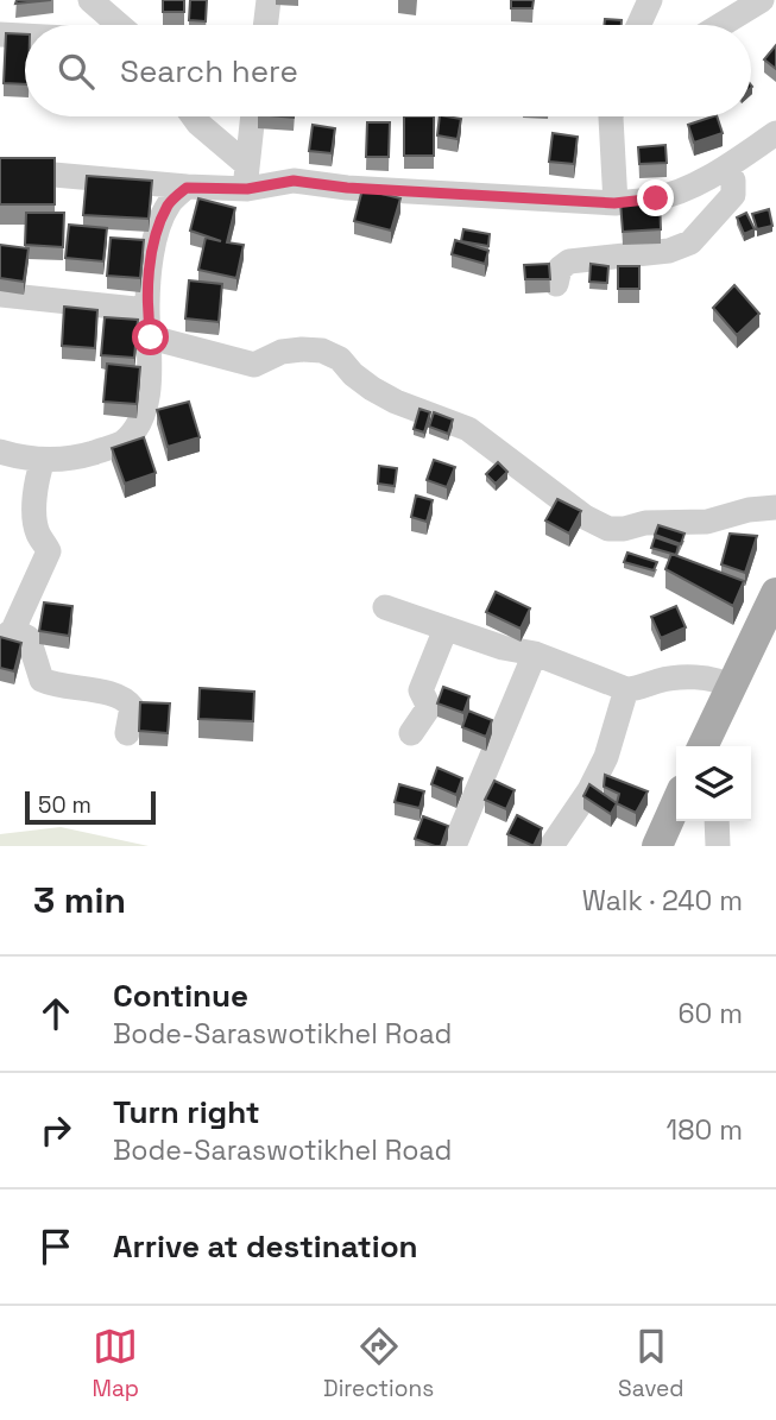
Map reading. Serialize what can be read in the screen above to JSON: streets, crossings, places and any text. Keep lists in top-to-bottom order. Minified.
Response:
{"scale_bar":"50 m","page":{"search":"Search here","scale":"50 m","heading":["3 min","Walk · 240 m"],"list":[["Continue","Bode-Saraswotikhel Road","60 m"],["Turn right","Bode-Saraswotikhel Road","180 m"],"Arrive at destination"],"nav":["Map","Directions","Saved"]}}
